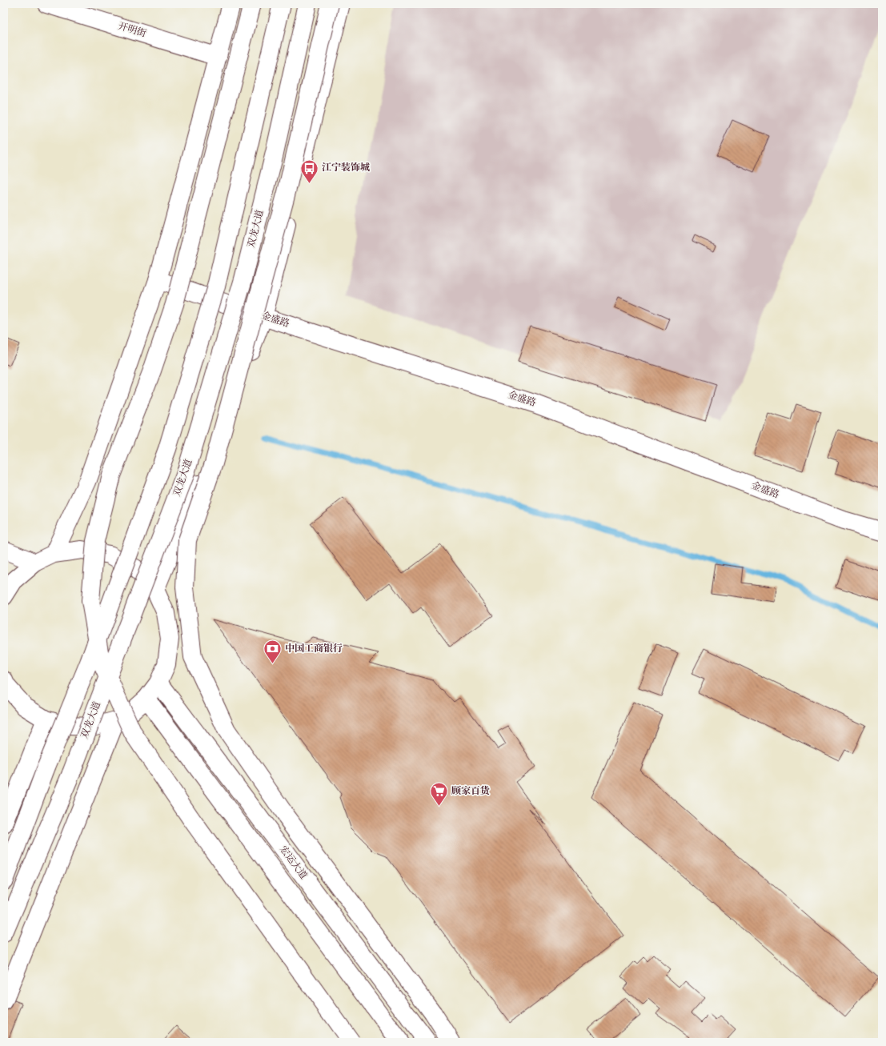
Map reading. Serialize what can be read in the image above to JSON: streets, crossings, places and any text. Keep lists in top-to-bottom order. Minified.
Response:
{"streets":{"main road":["开明街","双龙大道","金盛路","宏运大道"]},"crossings":[["双龙大道","金盛路"]],"places":{"bus stop":["江宁装饰城"],"bank":["中国工商银行"],"supermarket":["顾家百货"]}}
